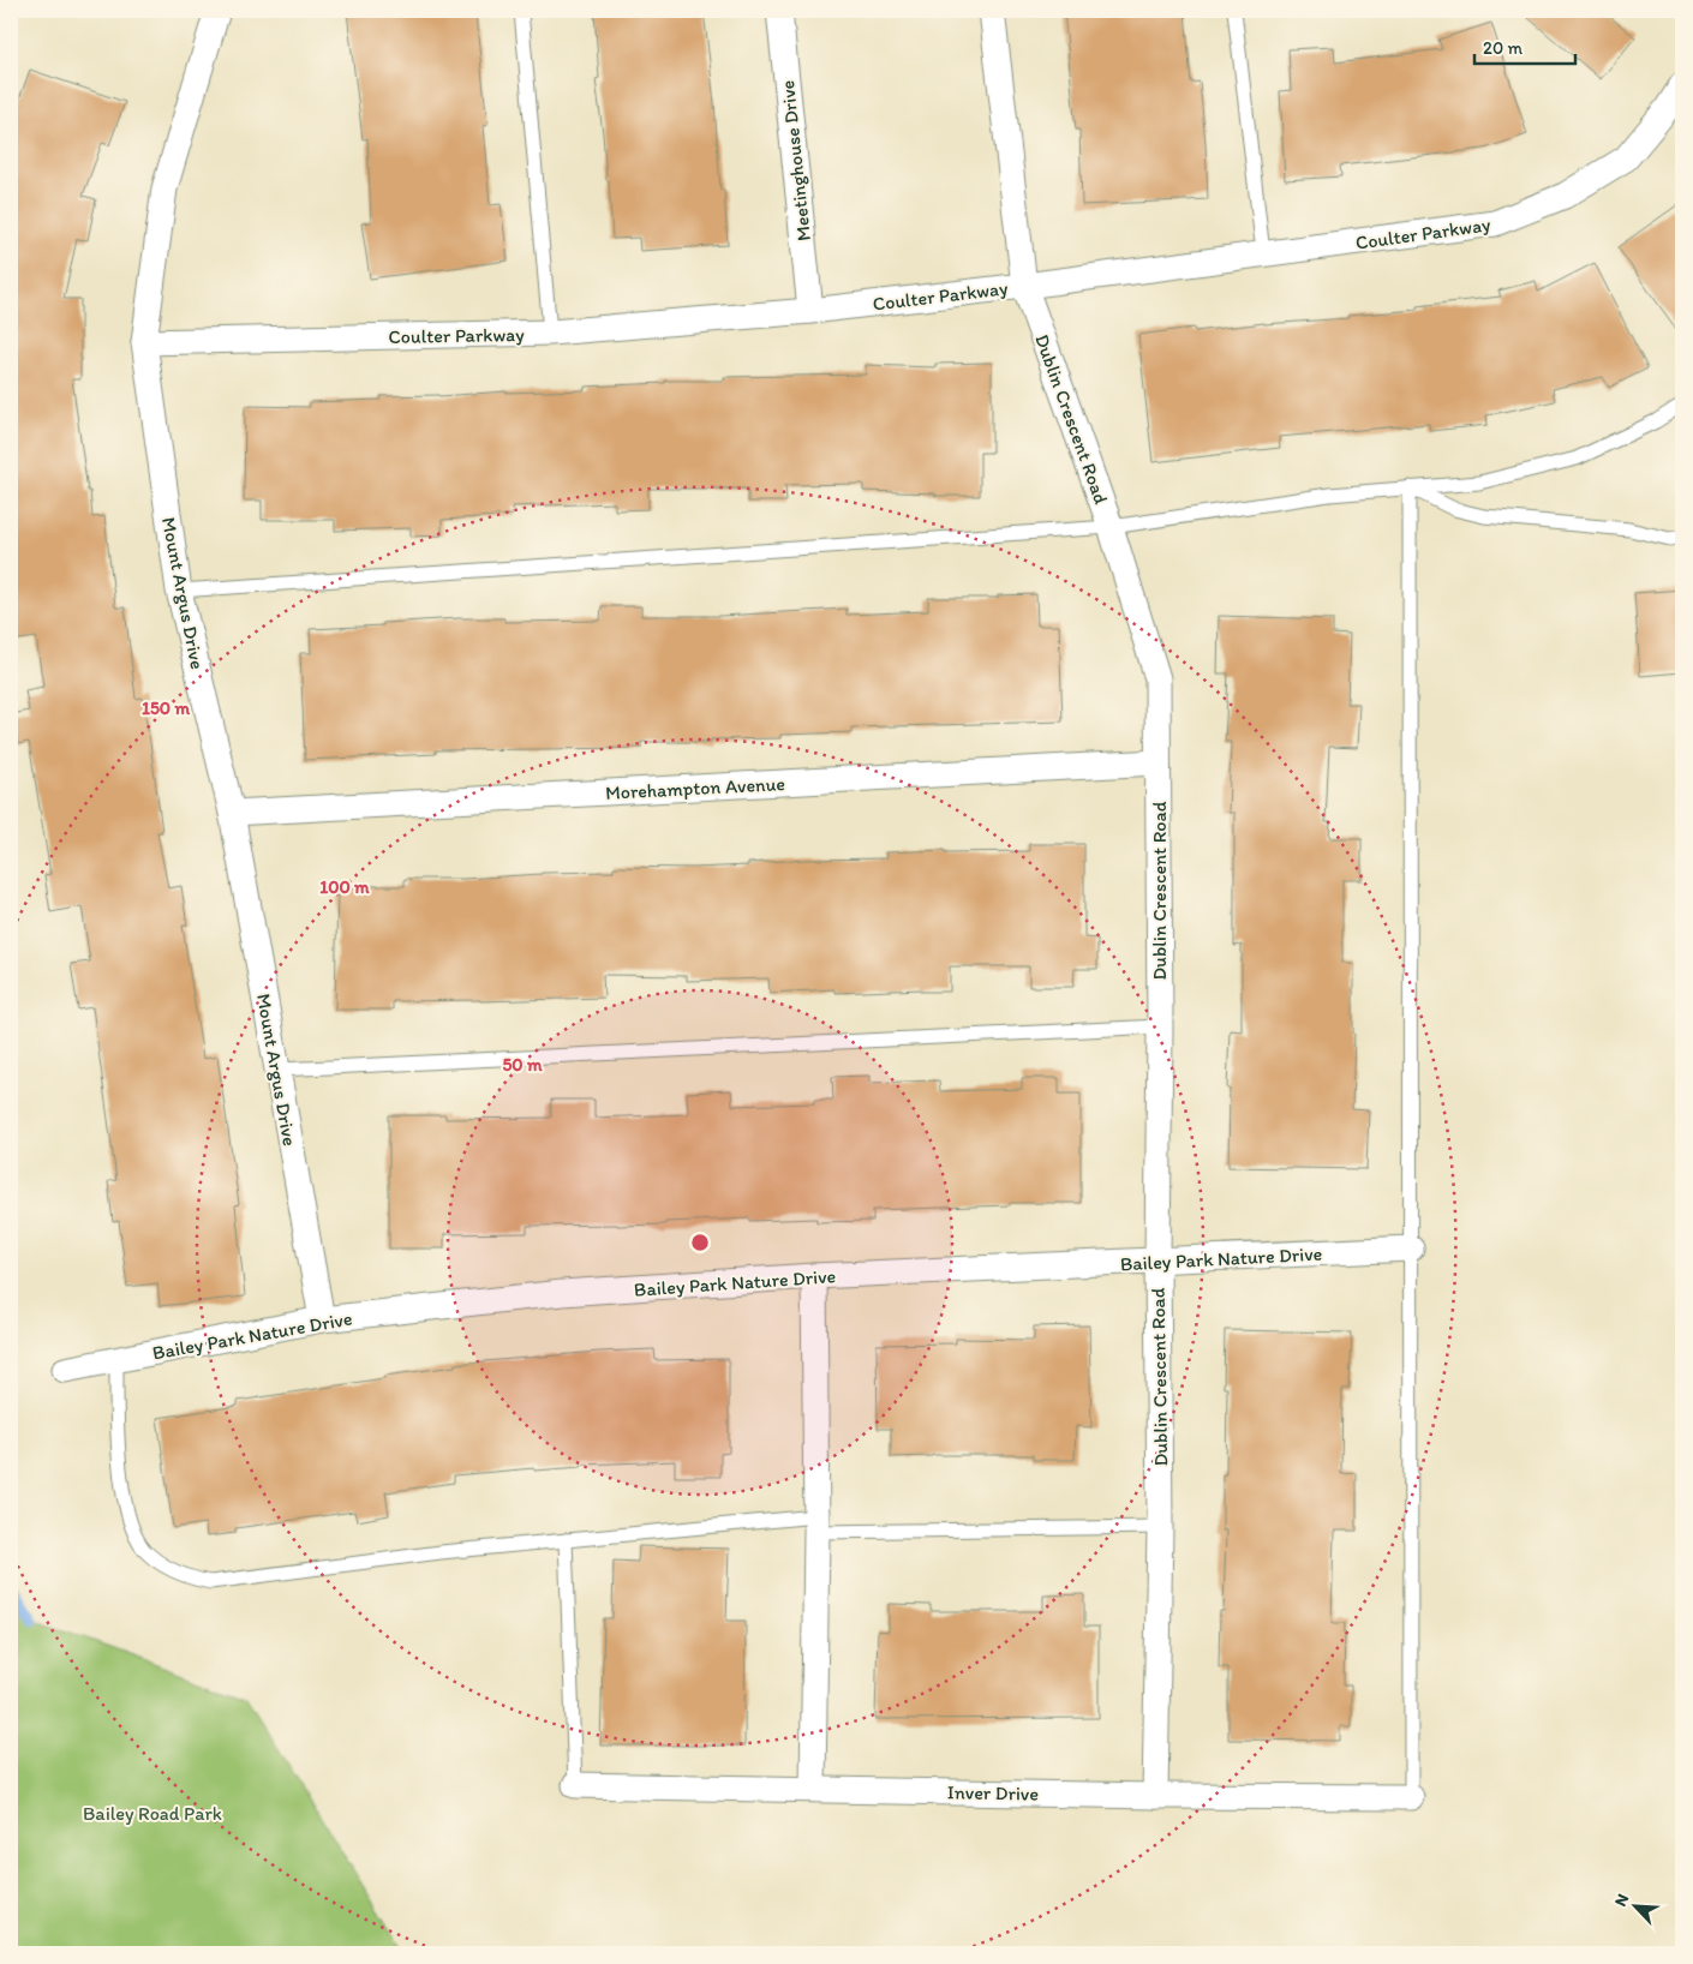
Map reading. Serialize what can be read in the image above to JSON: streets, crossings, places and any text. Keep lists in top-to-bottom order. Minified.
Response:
{"streets":{"street":["Meetinghouse Drive","Coulter Parkway","Dublin Crescent Road","Mount Argus Drive","Morehampton Avenue","Bailey Park Nature Drive","Inver Drive"]},"crossings":[["Meetinghouse Drive","Coulter Parkway"],["Coulter Parkway","Dublin Crescent Road"],["Coulter Parkway","Mount Argus Drive"],["Dublin Crescent Road","Morehampton Avenue"],["Dublin Crescent Road","Bailey Park Nature Drive"],["Dublin Crescent Road","Inver Drive"],["Mount Argus Drive","Morehampton Avenue"],["Mount Argus Drive","Bailey Park Nature Drive"]],"parks":["Bailey Road Park"],"scale_bar":"20 m","north":"top left","rings":["150 m","100 m","50 m"]}
